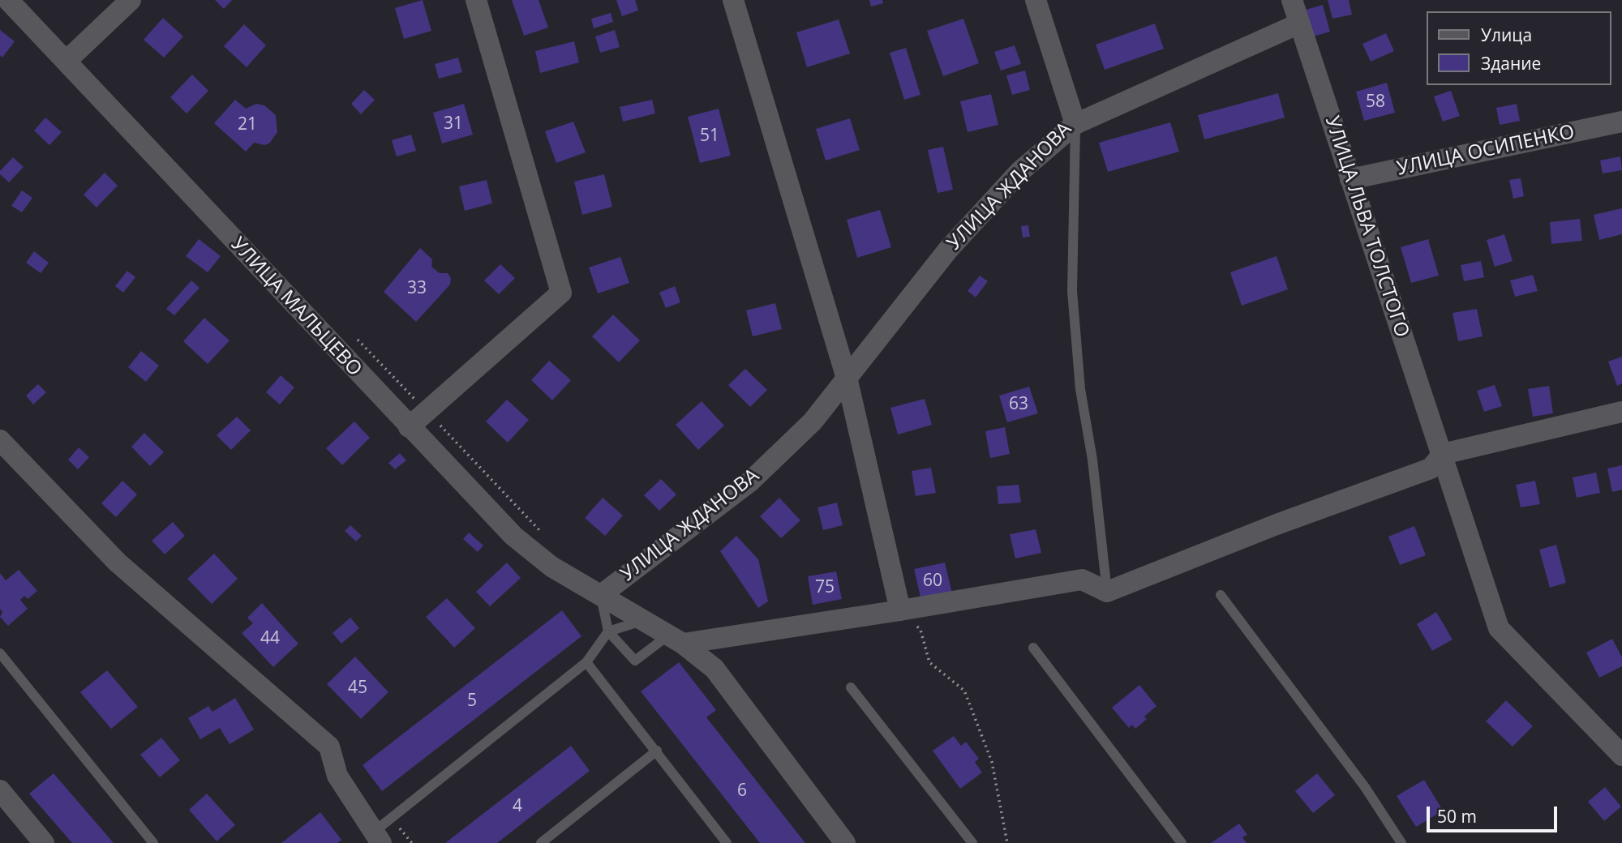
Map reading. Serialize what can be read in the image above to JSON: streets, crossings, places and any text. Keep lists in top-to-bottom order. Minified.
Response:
{"streets":{"street":["УЛИЦА ОСИПЕНКО","УЛИЦА ЖДАНОВА","УЛИЦА ЛЬВА ТОЛСТОГО","УЛИЦА МАЛЬЦЕВО"]},"crossings":[["УЛИЦА ОСИПЕНКО","УЛИЦА ЛЬВА ТОЛСТОГО"],["УЛИЦА ЖДАНОВА","УЛИЦА МАЛЬЦЕВО"]],"house_numbers":["58","31","21","51","33","63","60","75","44","45","5","6","4"],"legend":["Улица","Здание"],"scale_bar":"50 m"}
